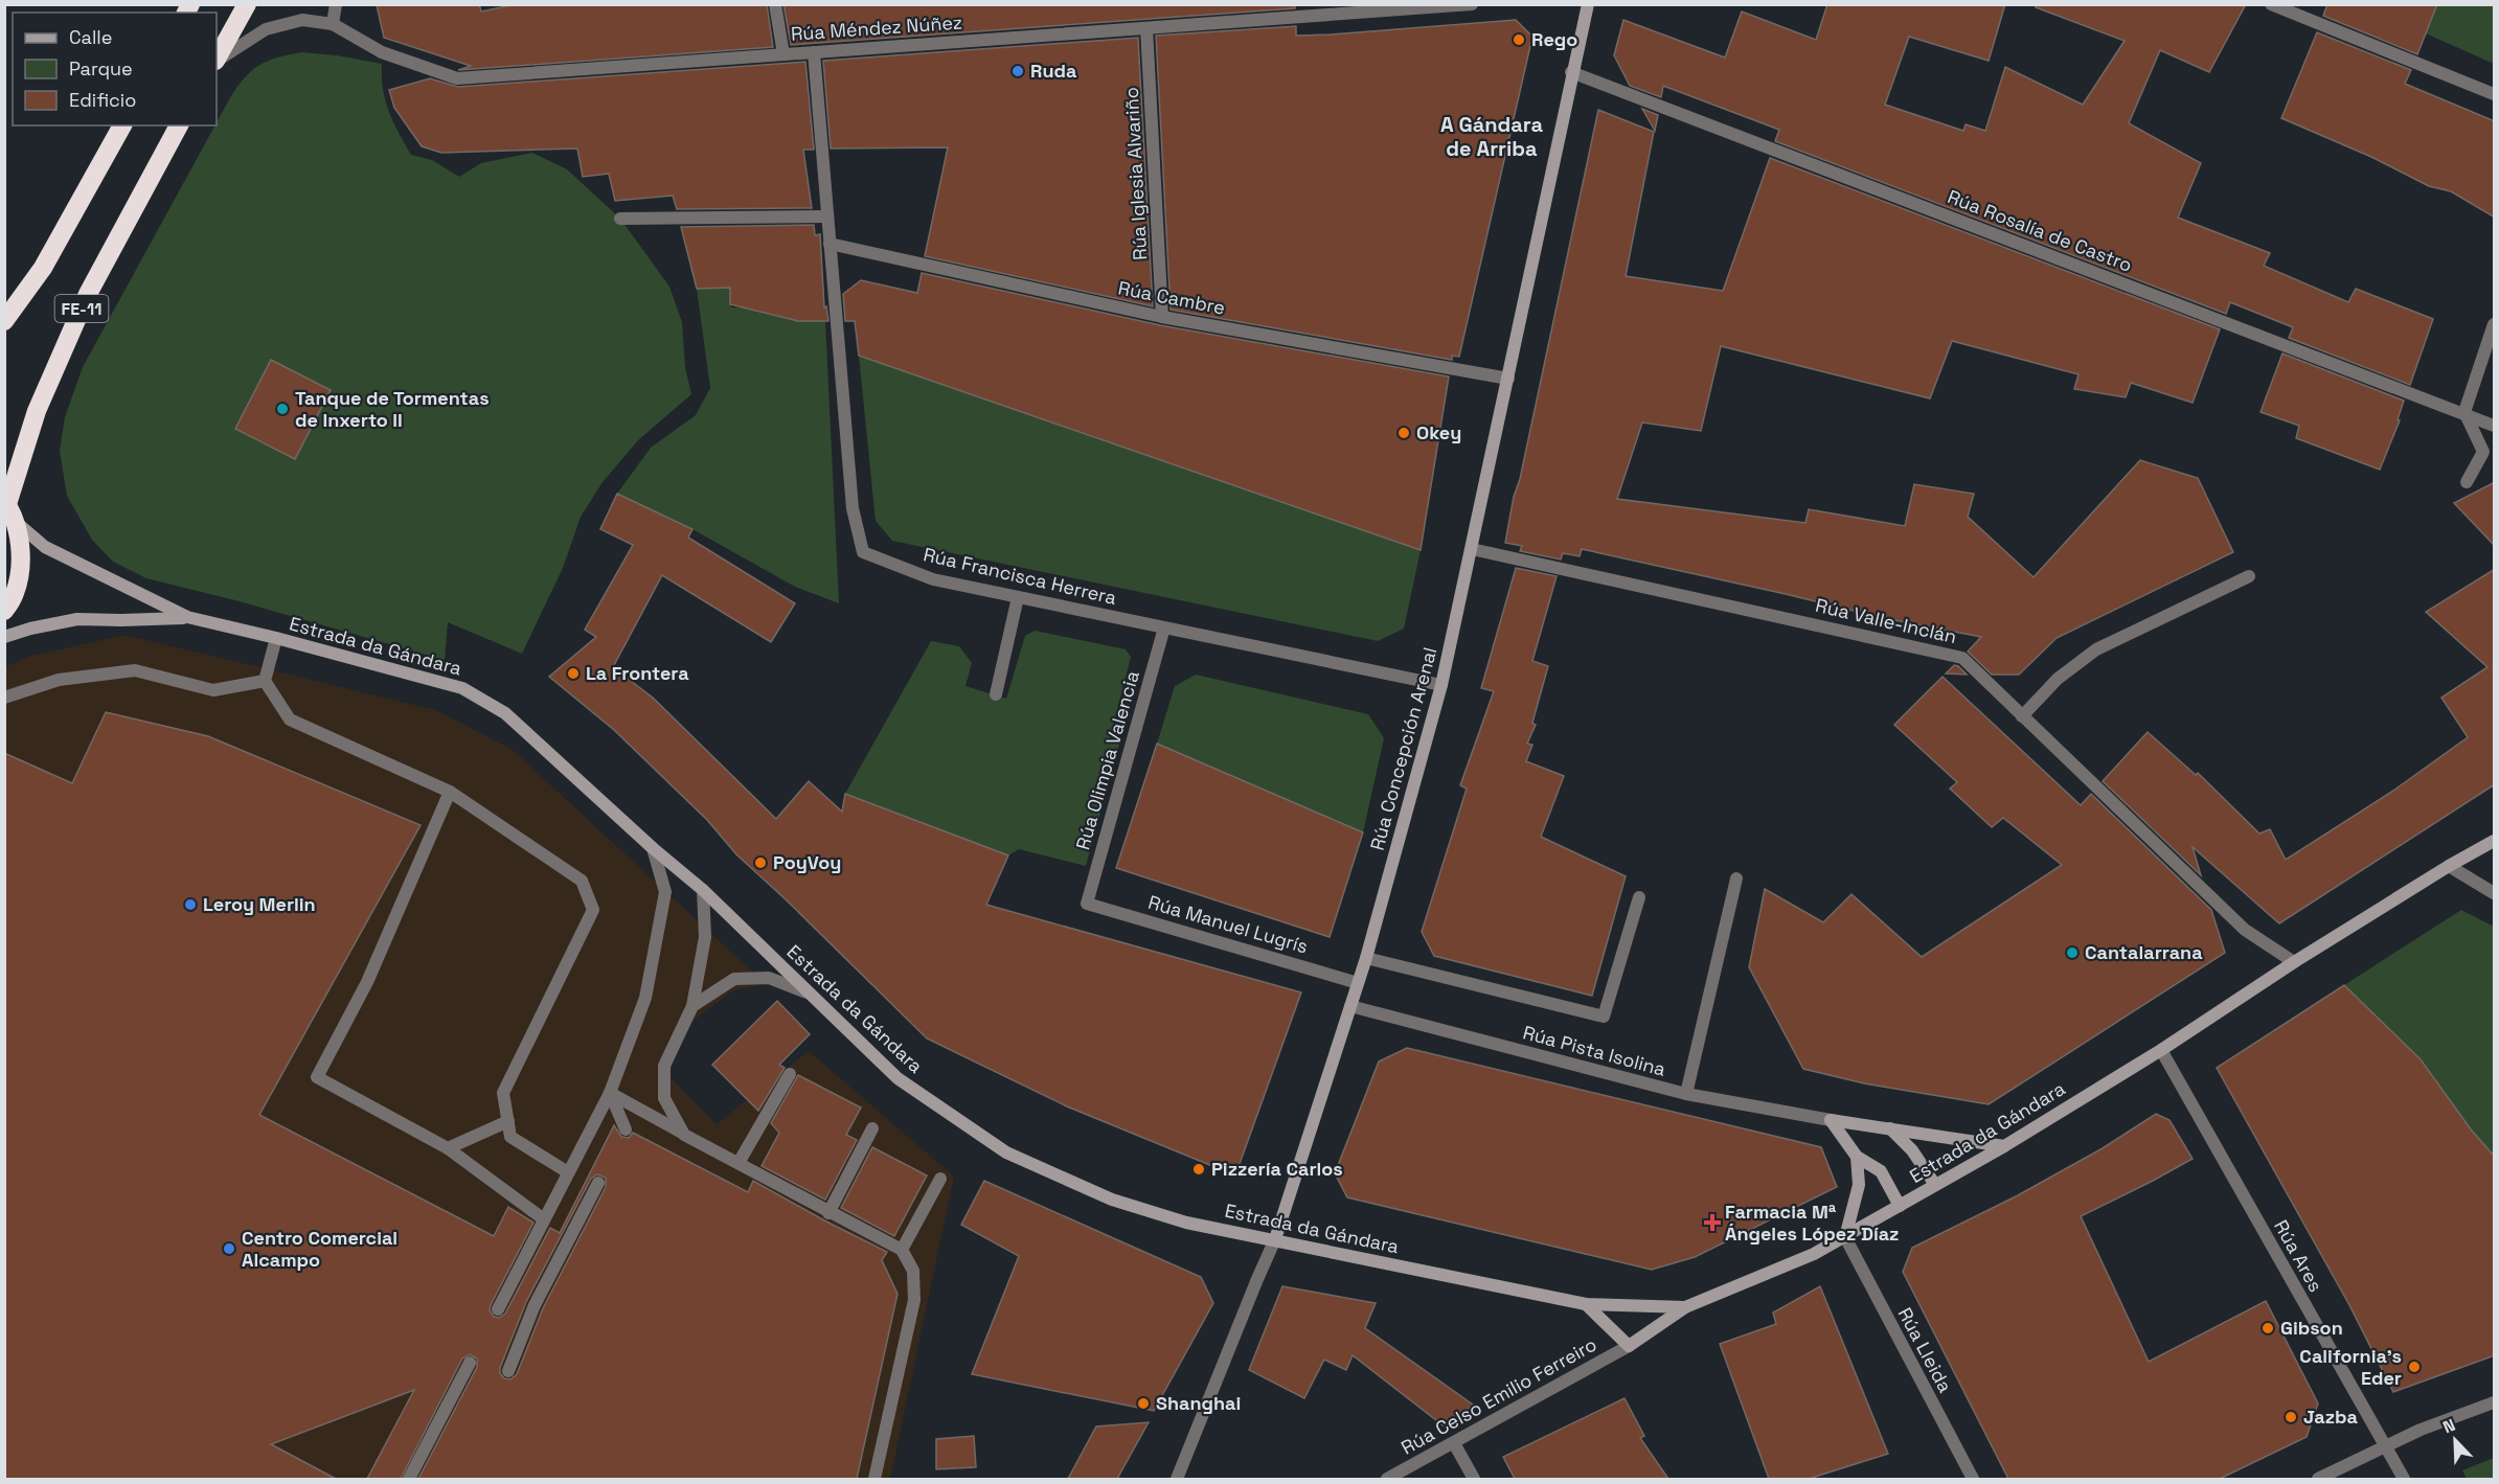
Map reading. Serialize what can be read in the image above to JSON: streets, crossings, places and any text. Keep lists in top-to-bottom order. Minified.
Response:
{"streets":{"highway":["FE-11"],"street":["Rúa Méndez Núñez","Rúa Iglesia Alvariño","Rúa Rosalía de Castro","Rúa Cambre","Rúa Francisca Herrera","Rúa Valle-Inclán","Estrada da Gándara","Rúa Concepción Arenal","Rúa Olimpia Valencia","Rúa Manuel Lugrís","Rúa Pista Isolina","Rúa Ares","Rúa Lleida","Rúa Celso Emilio Ferreiro"]},"crossings":[["Rúa Méndez Núñez","Rúa Iglesia Alvariño"],["Rúa Méndez Núñez","Rúa Francisca Herrera"],["Rúa Iglesia Alvariño","Rúa Cambre"],["Rúa Rosalía de Castro","Rúa Concepción Arenal"],["Rúa Cambre","Rúa Francisca Herrera"],["Rúa Cambre","Rúa Concepción Arenal"],["Rúa Francisca Herrera","Rúa Concepción Arenal"],["Rúa Francisca Herrera","Rúa Olimpia Valencia"],["Rúa Valle-Inclán","Estrada da Gándara"],["Rúa Valle-Inclán","Rúa Concepción Arenal"],["Estrada da Gándara","Rúa Concepción Arenal"],["Estrada da Gándara","Rúa Ares"],["Estrada da Gándara","Rúa Lleida"],["Rúa Concepción Arenal","Rúa Manuel Lugrís"],["Rúa Concepción Arenal","Rúa Pista Isolina"],["Rúa Olimpia Valencia","Rúa Manuel Lugrís"]],"districts":["A Gándara de Arriba"],"places":{"other":["Rego","Ruda","Tanque de Tormentas de Inxerto II","Okey","La Frontera","PoyVoy","Leroy Merlin","Cantalarrana","Pizzería Carlos","Centro Comercial Alcampo","Gibson","California's Eder","Shanghai","Jazba"],"health":["Farmacia Mª Ángeles López Díaz"]},"legend":["Calle","Parque","Edificio"],"north":"top left"}
